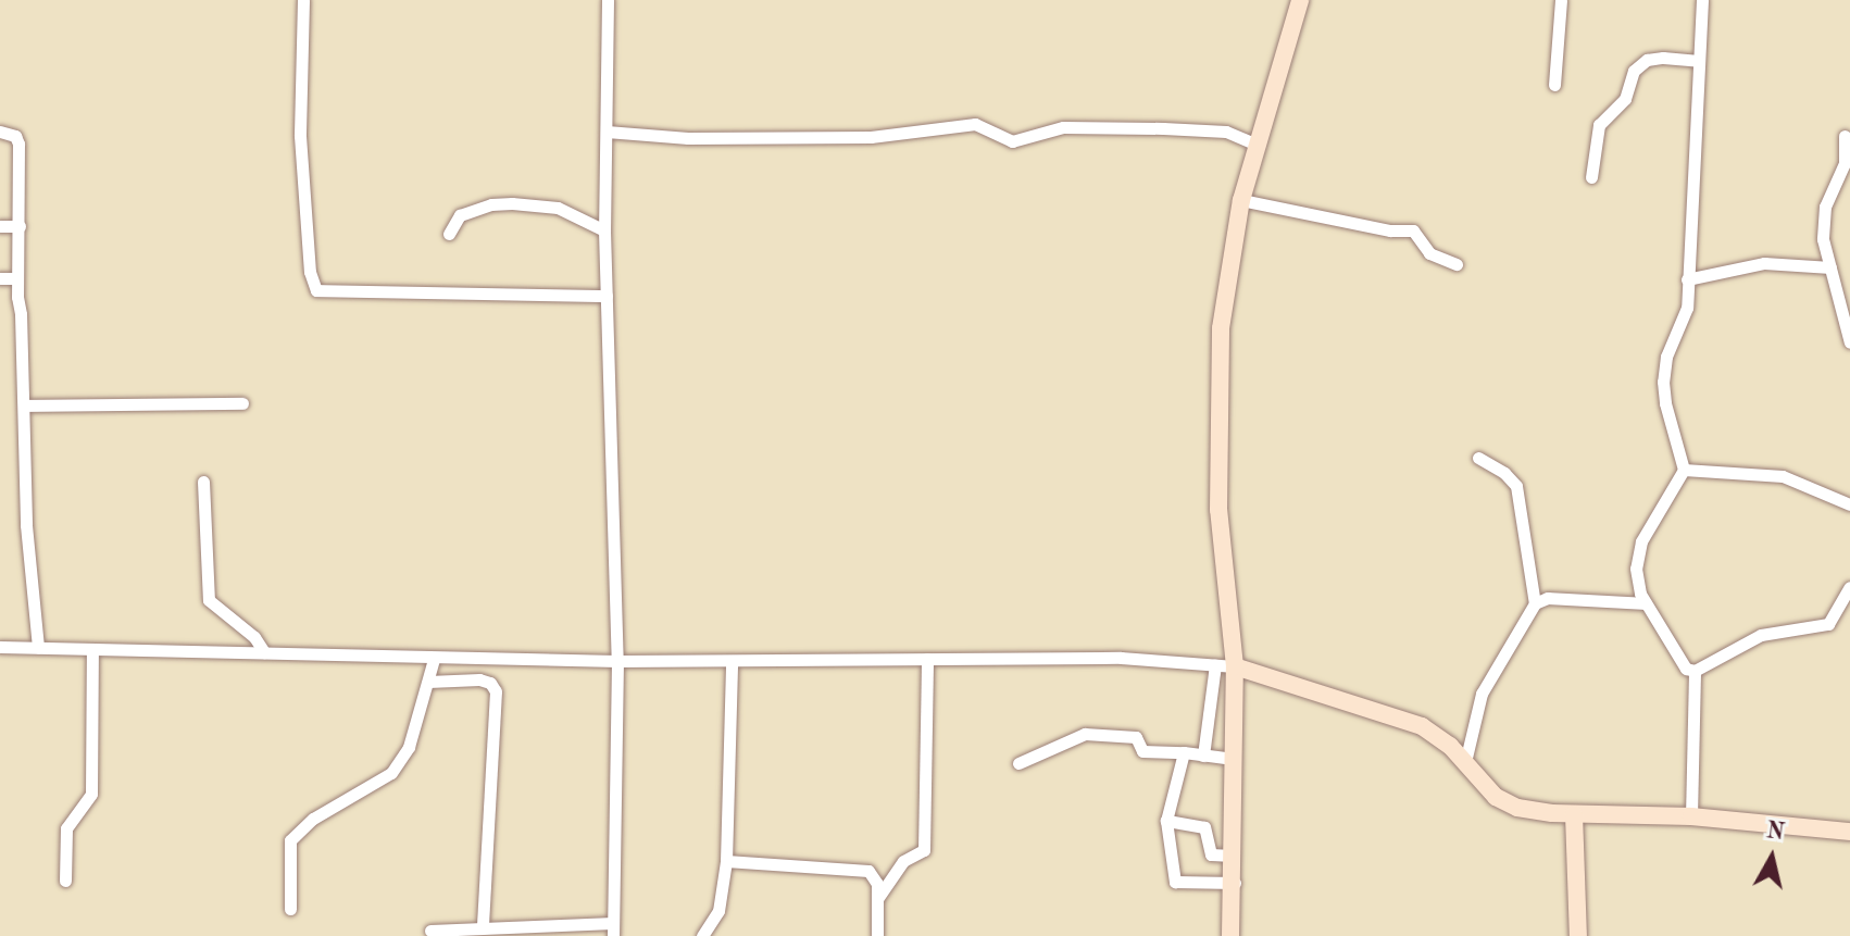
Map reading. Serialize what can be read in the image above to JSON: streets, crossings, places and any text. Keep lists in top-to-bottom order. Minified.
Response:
{"north":"top"}
